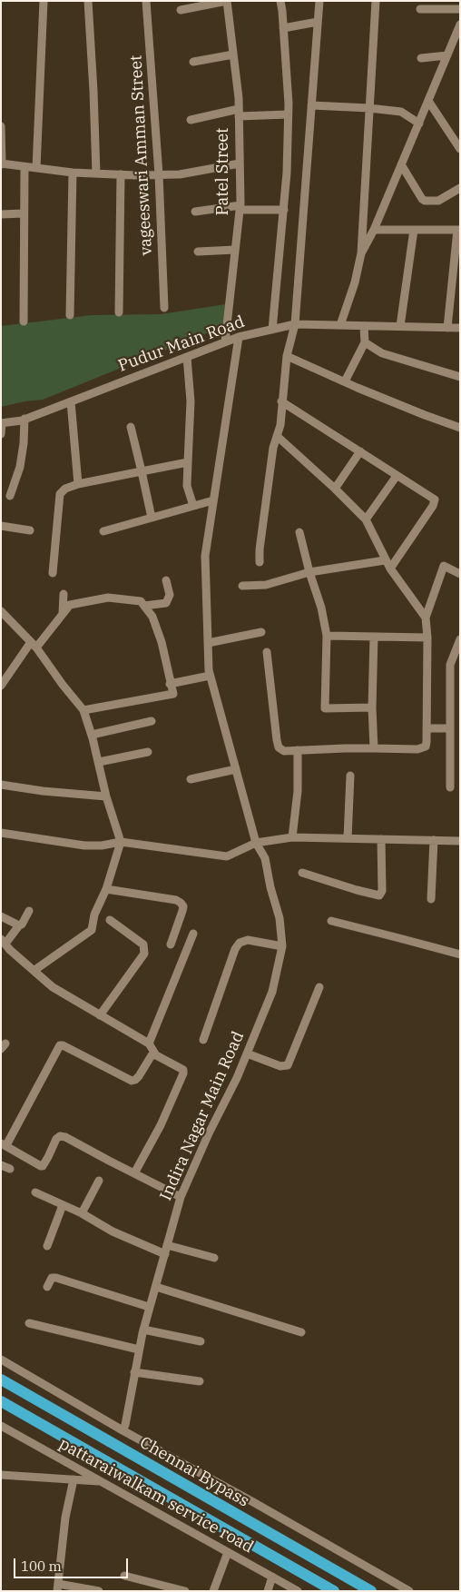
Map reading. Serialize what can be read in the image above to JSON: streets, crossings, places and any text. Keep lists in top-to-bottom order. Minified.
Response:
{"streets":{"highway":["Chennai Bypass"],"street":["vageeswari Amman Street","Patel Street","Pudur Main Road","Indira Nagar Main Road","pattaraiwalkam service road"]},"crossings":[["Patel Street","Pudur Main Road"],["Pudur Main Road","Indira Nagar Main Road"]],"scale_bar":"100 m"}
